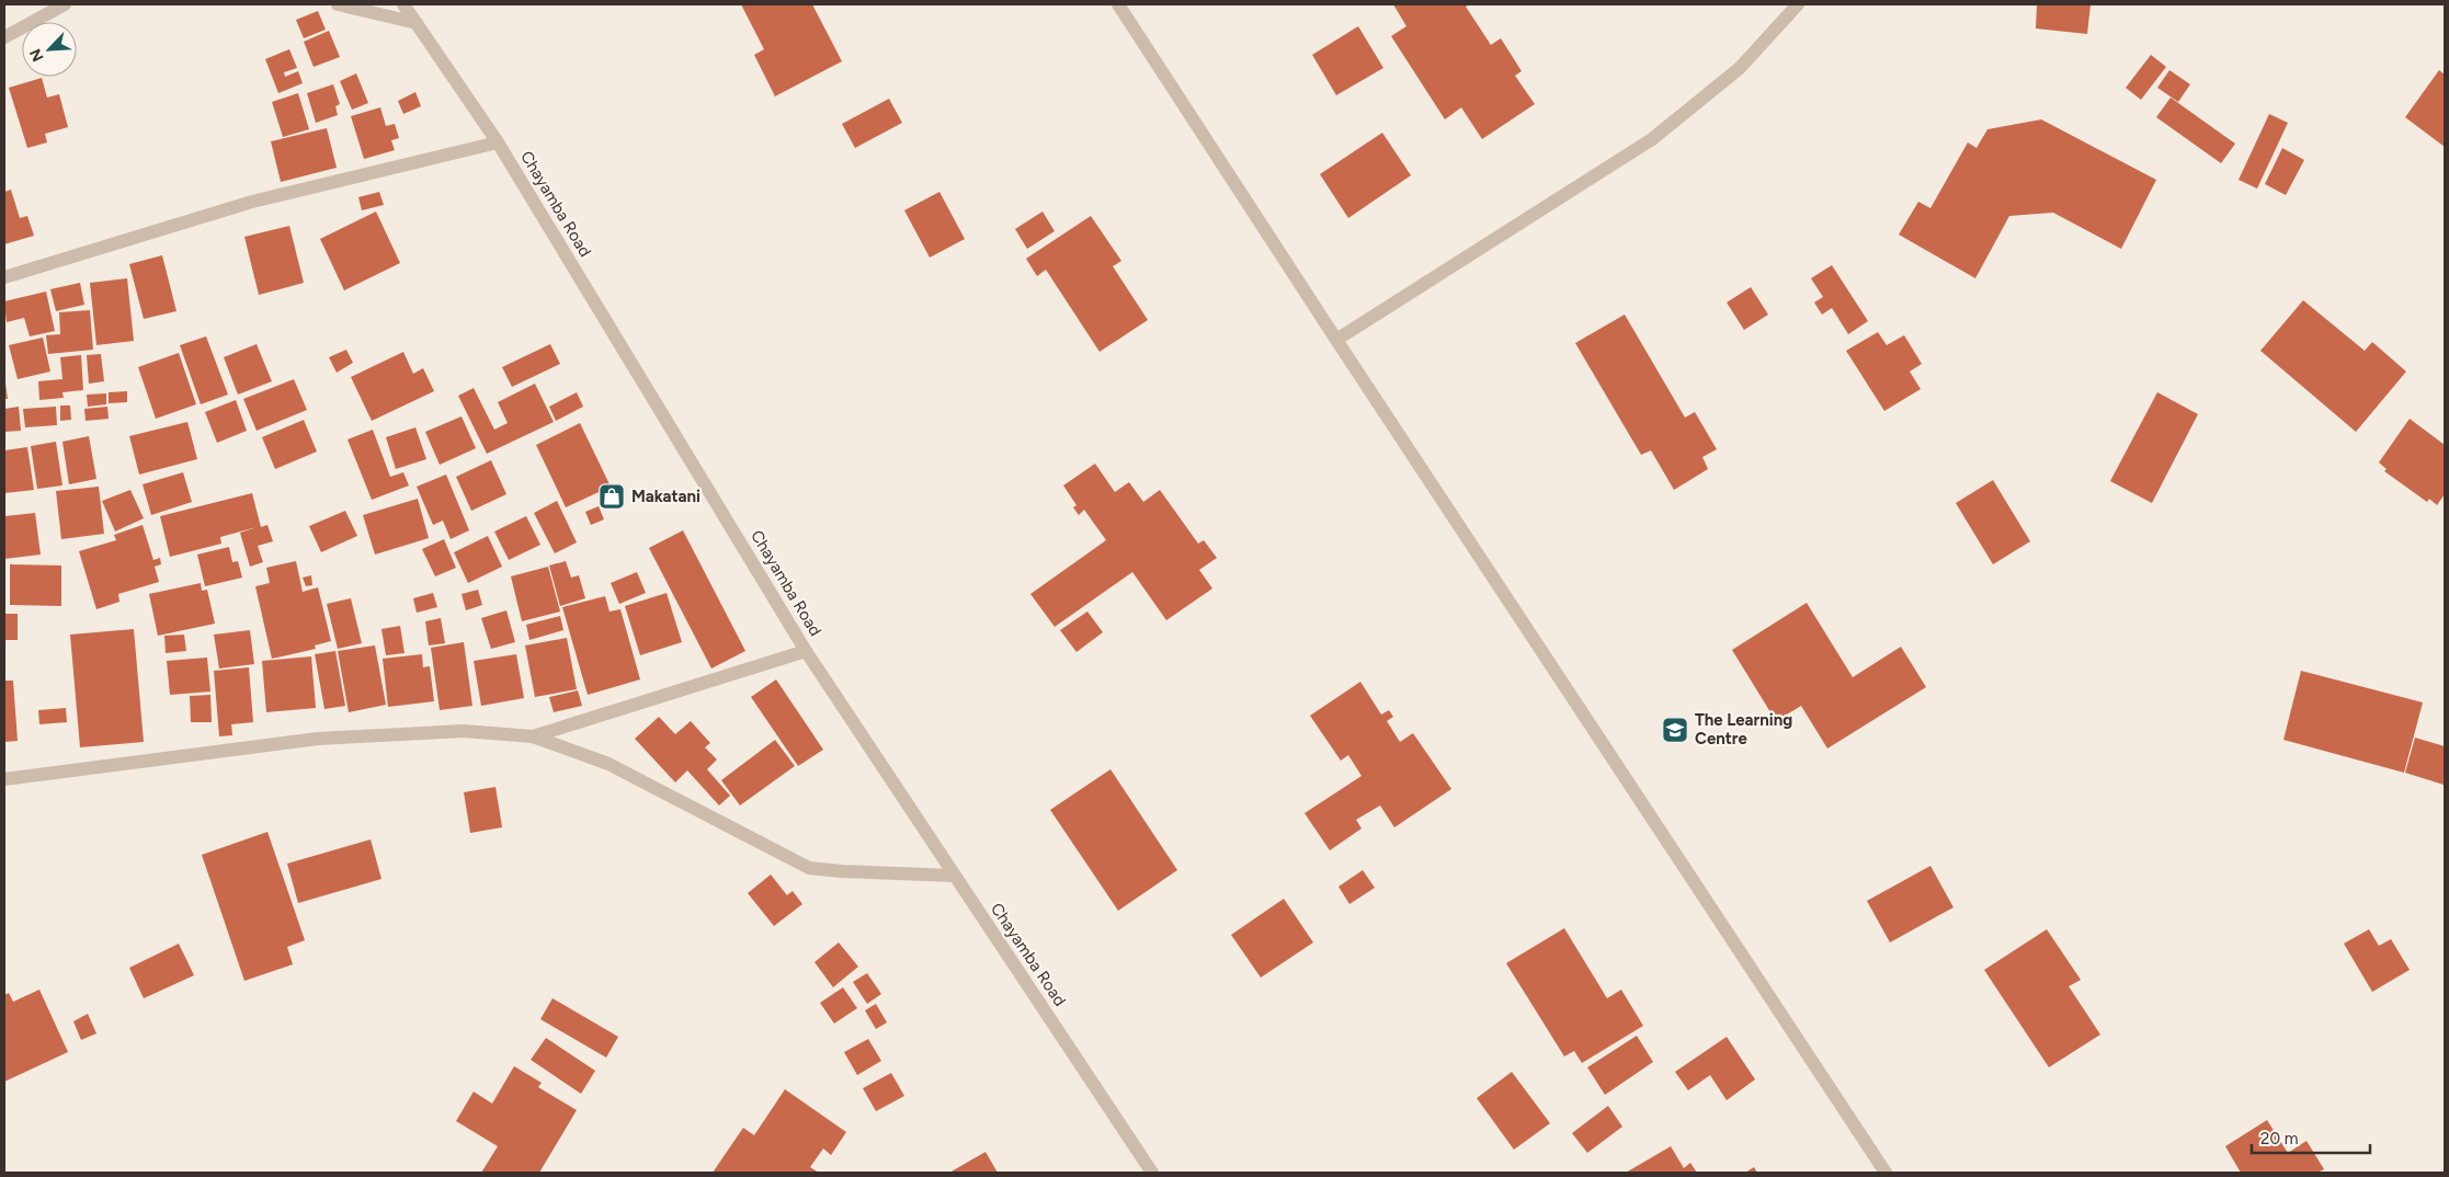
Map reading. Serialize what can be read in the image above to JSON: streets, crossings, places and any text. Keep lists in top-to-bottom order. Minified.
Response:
{"streets":{"street":["Chayamba Road"]},"places":{"shop":["Makatani"],"school or university":["The Learning Centre"]},"scale_bar":"20 m","north":"bottom left"}
